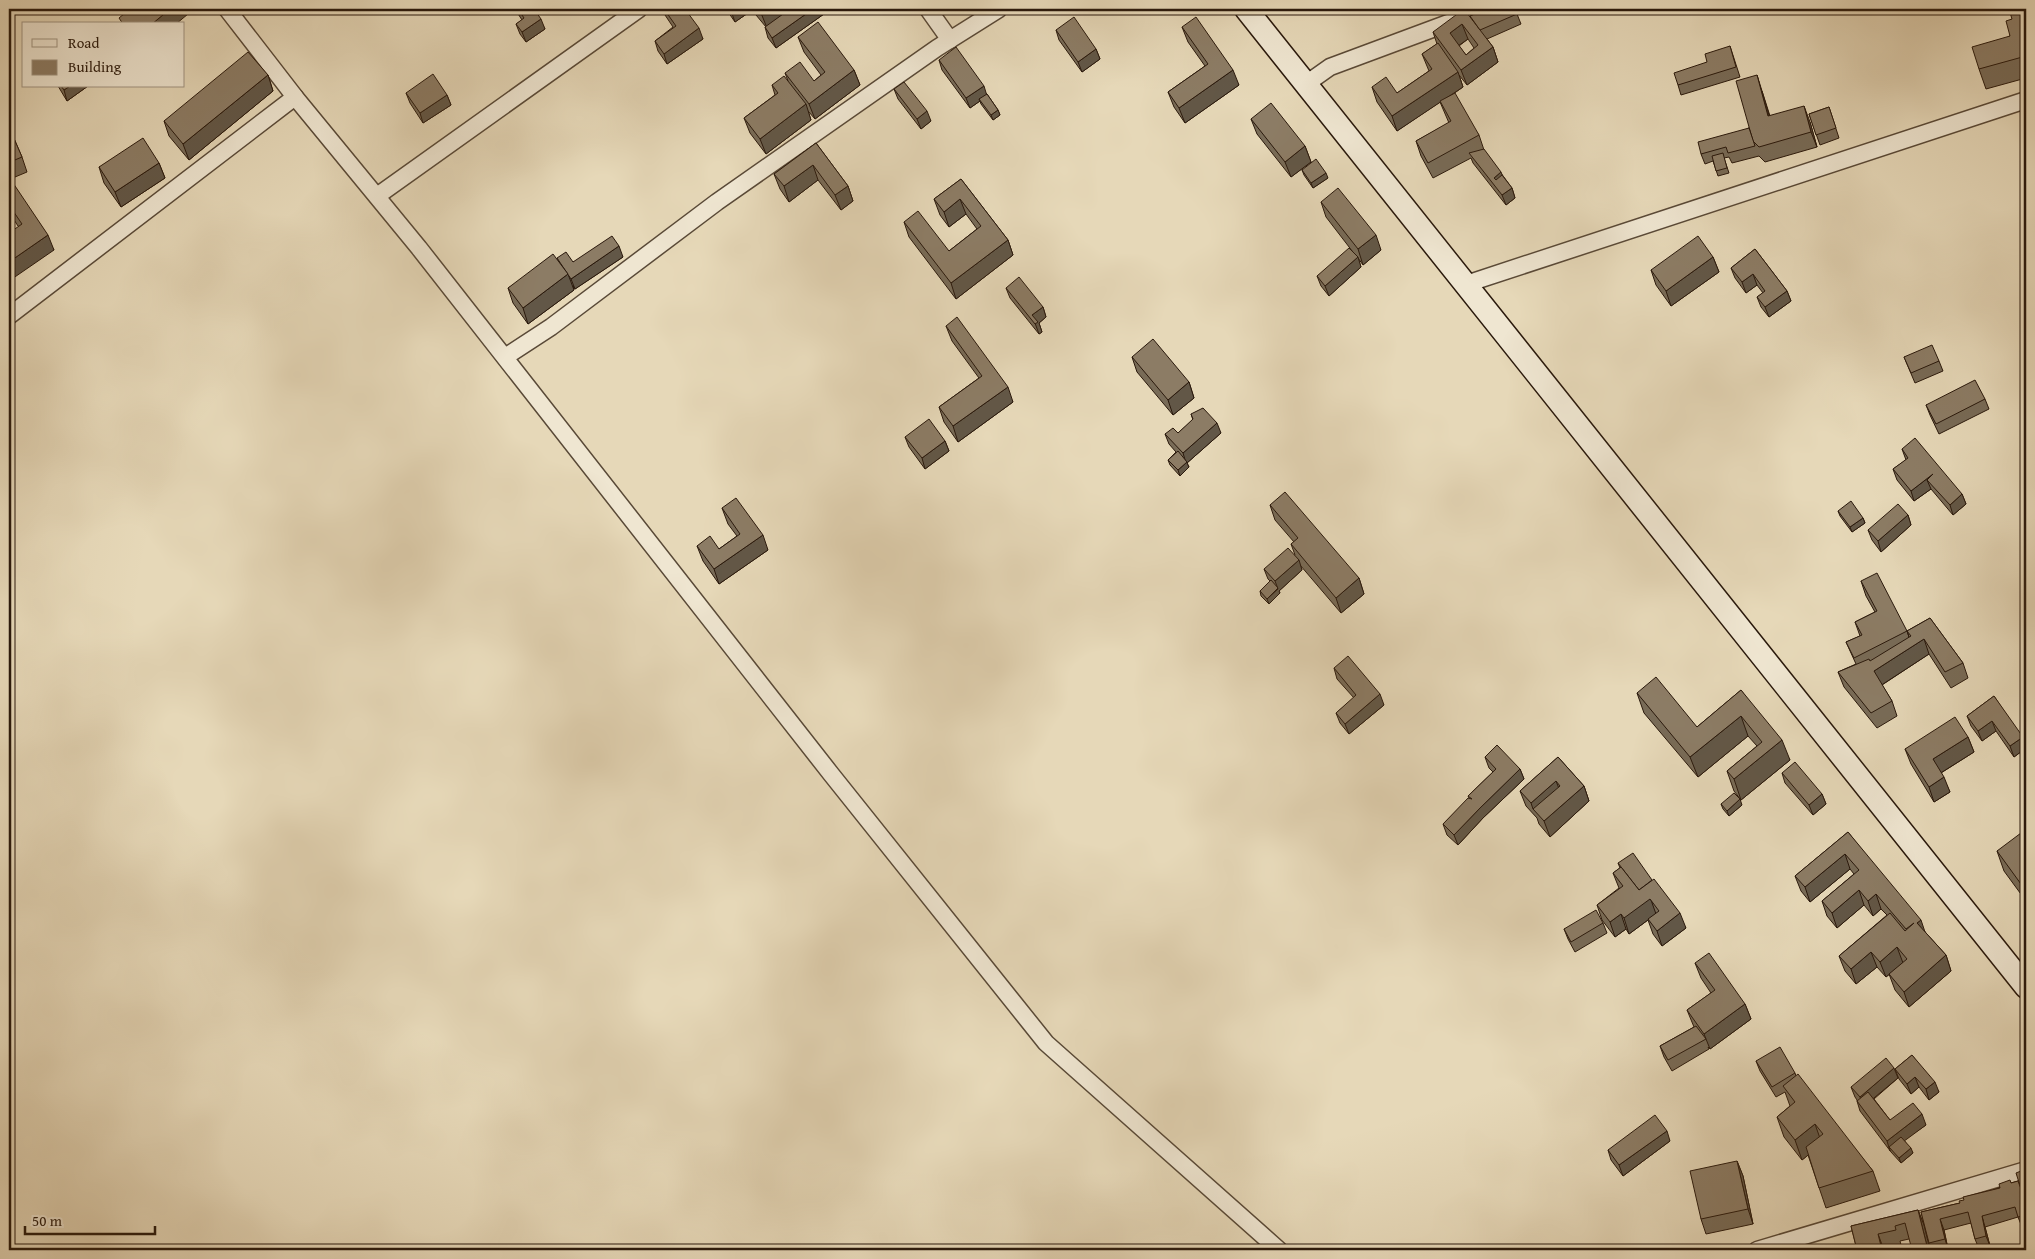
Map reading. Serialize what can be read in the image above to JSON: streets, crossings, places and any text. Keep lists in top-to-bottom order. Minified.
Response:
{"legend":["Road","Building"],"scale_bar":"50 m"}
